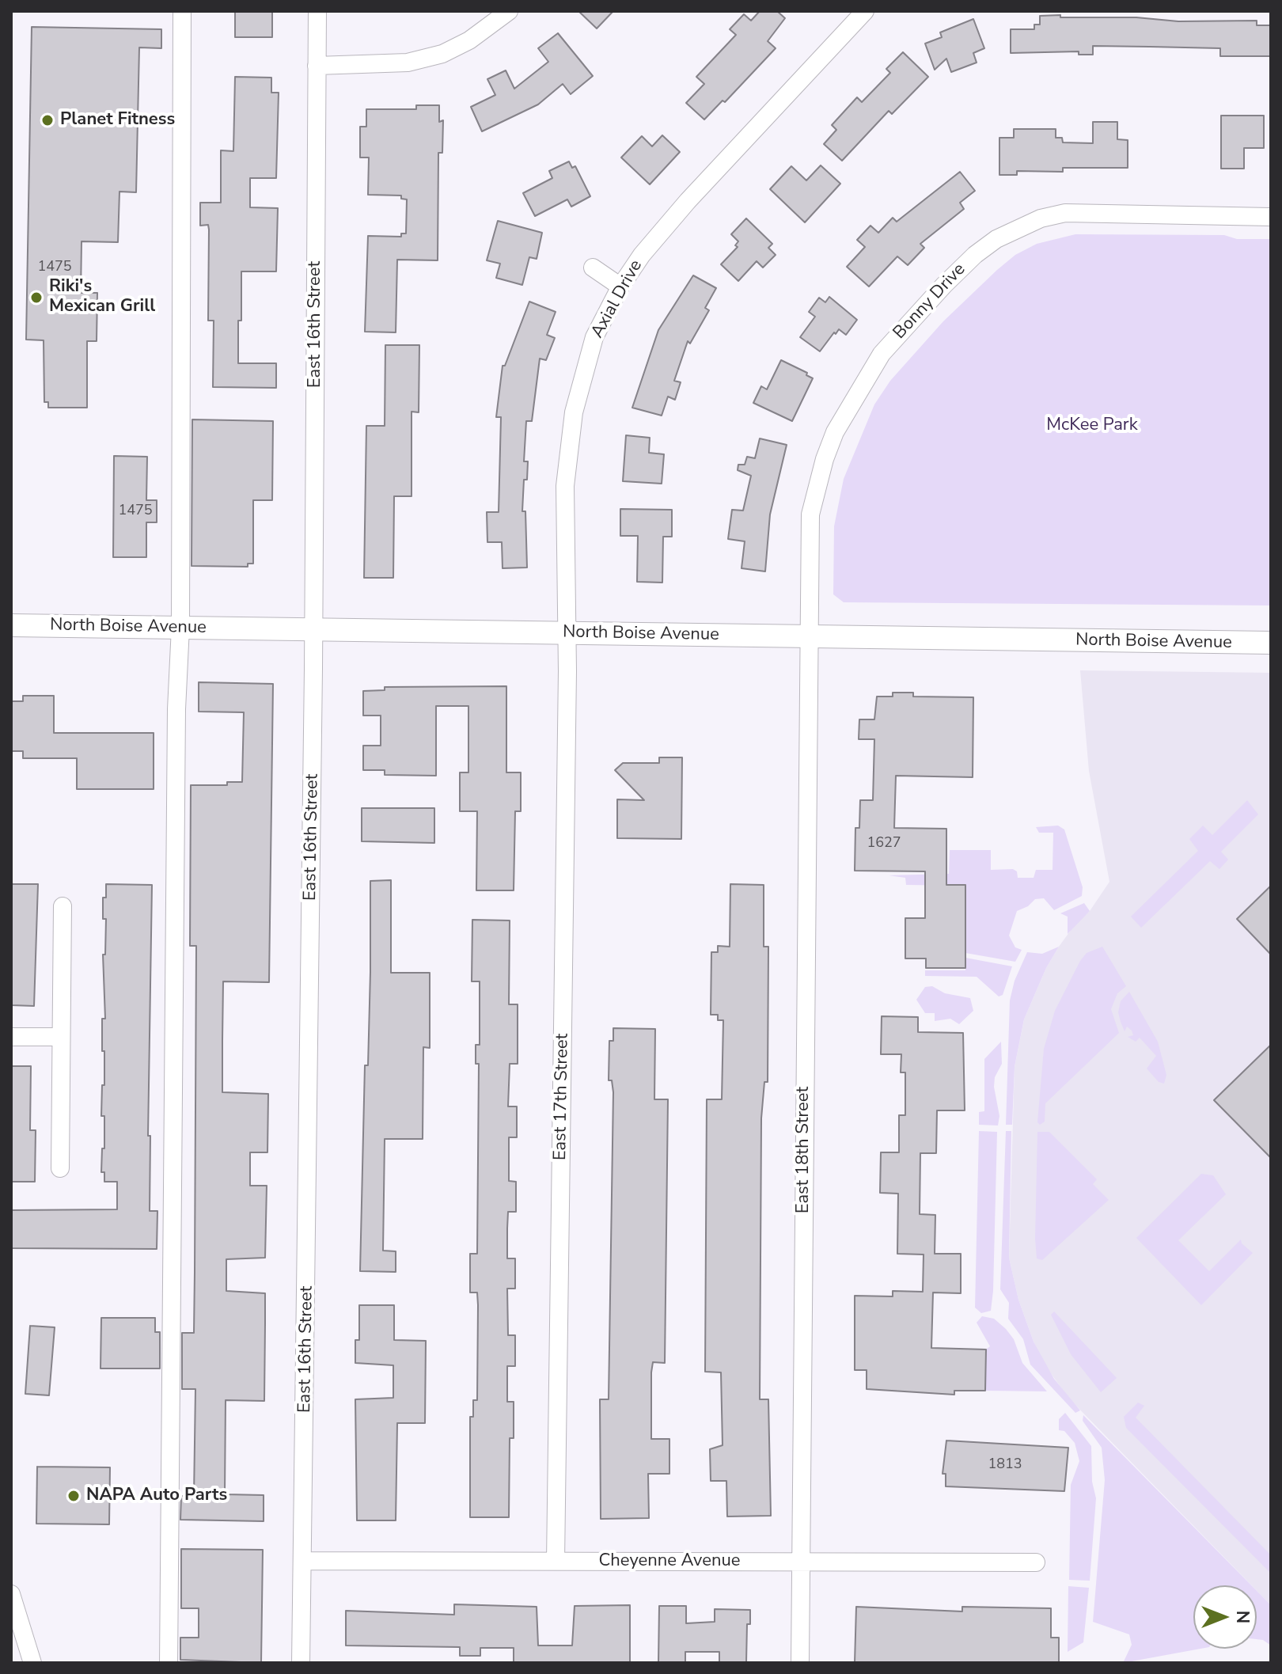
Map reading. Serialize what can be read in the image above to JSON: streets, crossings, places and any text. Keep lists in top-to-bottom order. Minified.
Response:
{"streets":{"street":["Axial Drive","Bonny Drive","East 16th Street","North Boise Avenue","East 17th Street","East 18th Street","Cheyenne Avenue"]},"crossings":[["Axial Drive","North Boise Avenue"],["Axial Drive","East 17th Street"],["Bonny Drive","North Boise Avenue"],["Bonny Drive","East 18th Street"],["East 16th Street","North Boise Avenue"],["East 16th Street","Cheyenne Avenue"],["North Boise Avenue","East 17th Street"],["North Boise Avenue","East 18th Street"],["East 17th Street","Cheyenne Avenue"],["East 18th Street","Cheyenne Avenue"]],"parks":["McKee Park"],"places":["Planet Fitness","Riki's Mexican Grill","NAPA Auto Parts"],"house_numbers":["1475","1475","1627","1813"],"north":"right"}
